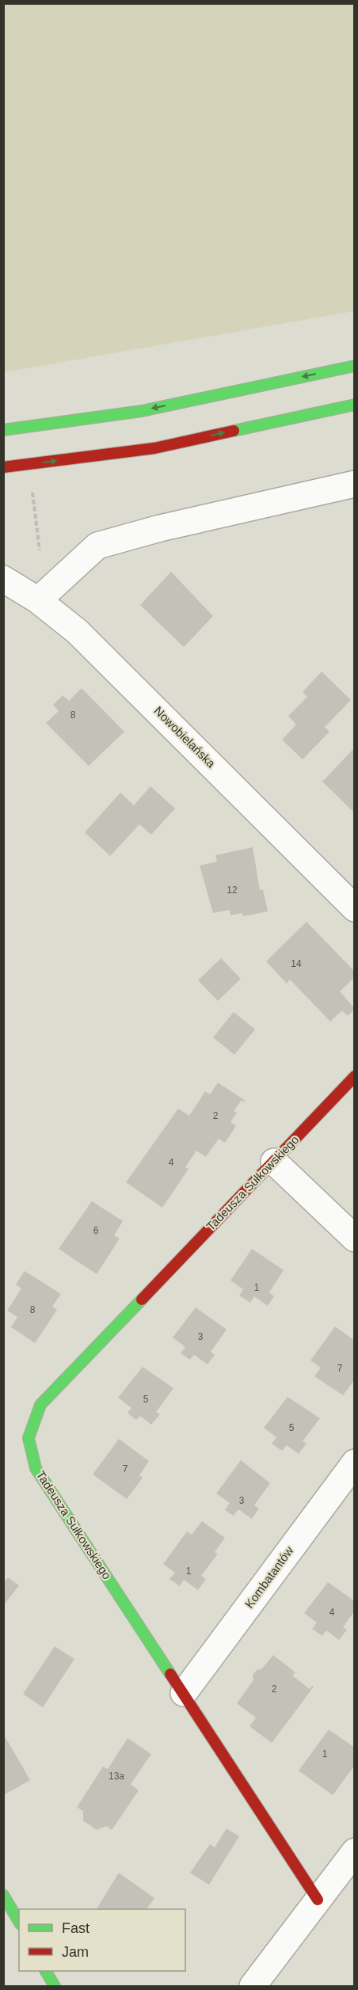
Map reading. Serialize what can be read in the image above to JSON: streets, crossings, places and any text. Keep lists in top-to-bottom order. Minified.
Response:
{"streets":{"street":["Nowobielańska","Tadeusza Sułkowskiego","Kombatantów"]},"crossings":[["Tadeusza Sułkowskiego","Kombatantów"]],"house_numbers":["8","12","14","2","4","6","1","8","3","7","5","5","7","3","1","4","2","1","13a"],"legend":["Fast","Jam"]}
